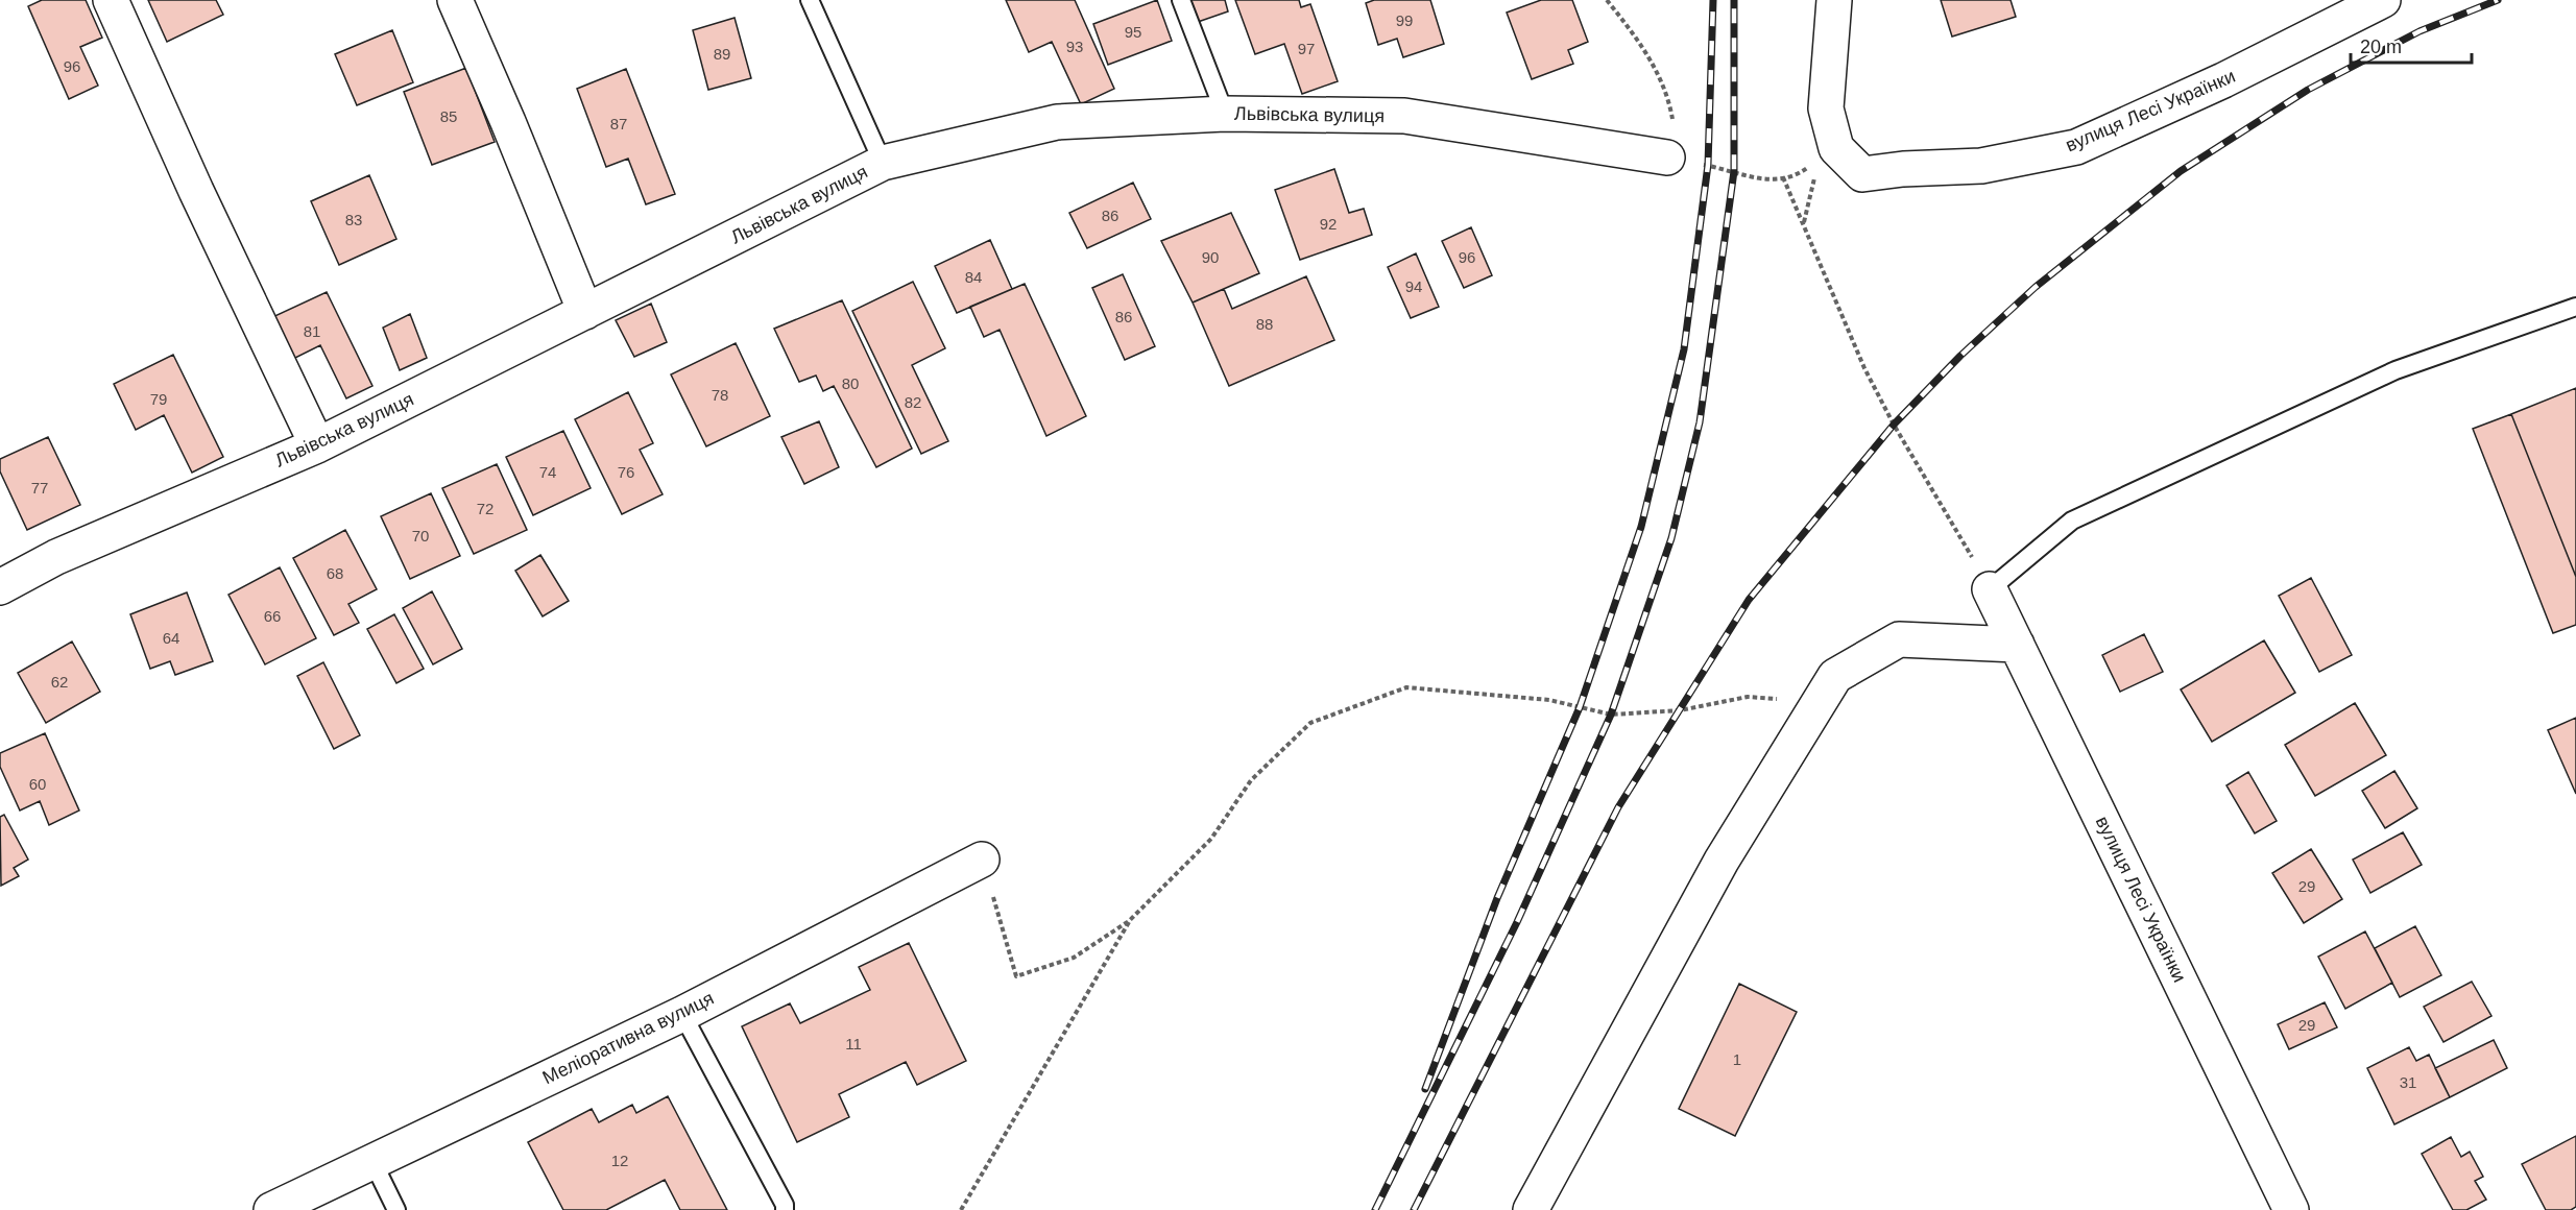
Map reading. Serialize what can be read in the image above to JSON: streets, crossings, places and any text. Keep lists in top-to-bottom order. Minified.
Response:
{"streets":{"street":["вулиця Лесі Українки","Львівська вулиця","Меліоративна вулиця"]},"house_numbers":["99","95","93","97","89","96","85","87","86","83","92","90","96","84","94","86","88","81","80","78","79","82","74","76","77","72","70","68","66","64","62","60","29","29","11","1","31","12"],"scale_bar":"20 m"}
